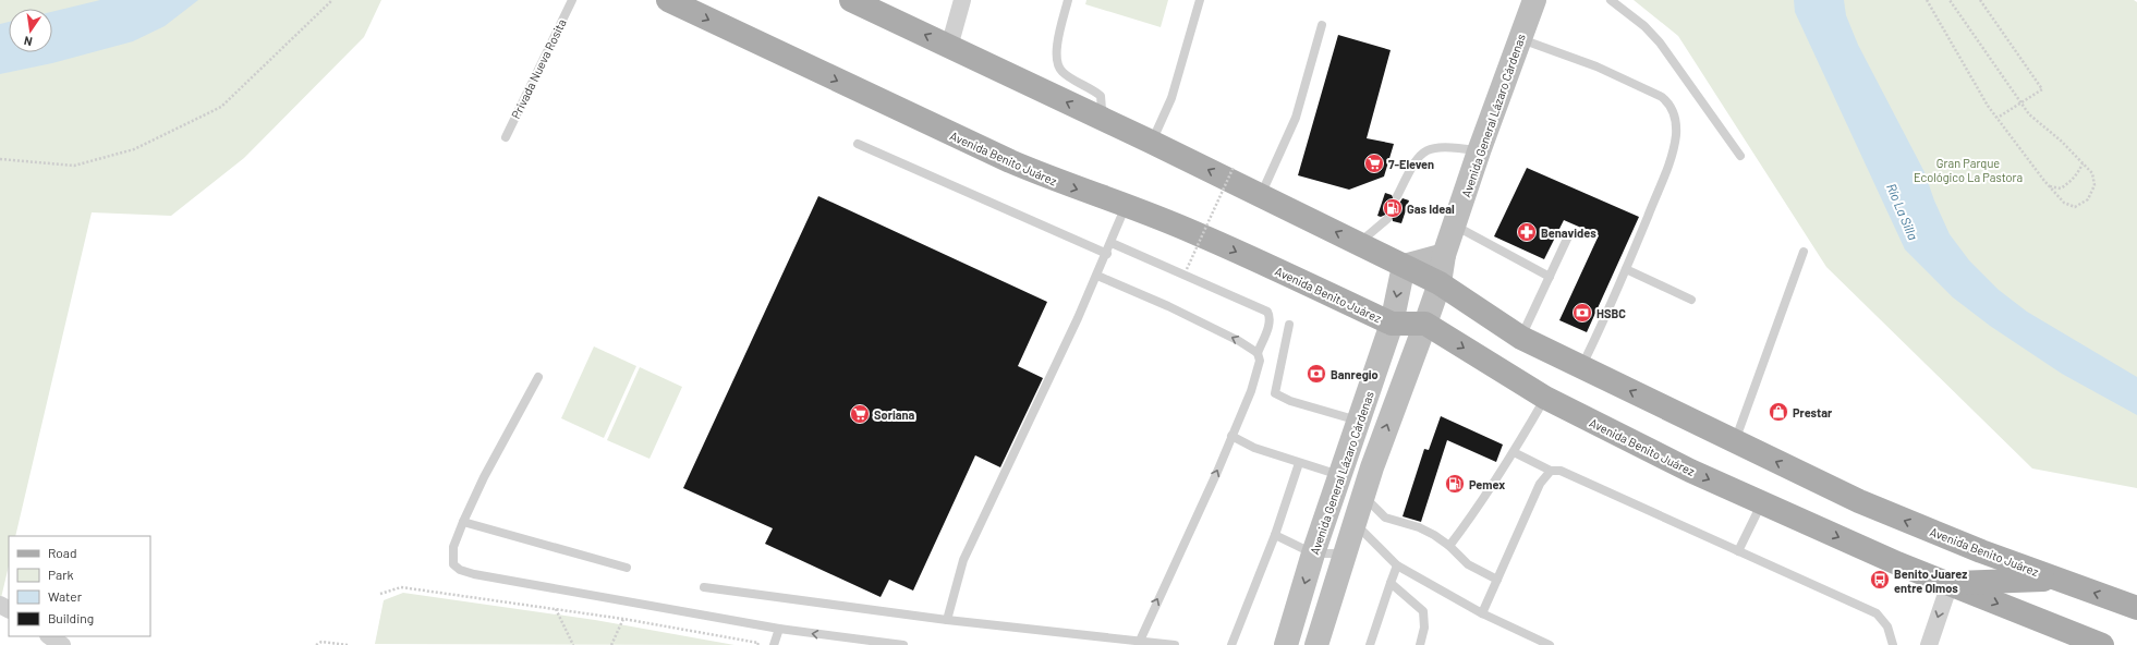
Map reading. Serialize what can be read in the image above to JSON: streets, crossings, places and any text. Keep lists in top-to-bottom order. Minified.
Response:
{"streets":{"main road":["Avenida Benito Juárez"],"street":["Avenida General Lázaro Cárdenas"],"lane":["Privada Nueva Rosita"]},"crossings":[["Avenida General Lázaro Cárdenas","Avenida Benito Juárez"]],"water":["Río La Silla"],"parks":["Gran Parque Ecológico La Pastora"],"places":{"supermarket":["7-Eleven","Soriana"],"fuel station":["Gas Ideal","Pemex"],"pharmacy":["Benavides"],"bank":["HSBC","Banregio"],"shop":["Prestar"],"bus stop":["Benito Juarez entre Olmos"]},"legend":["Road","Park","Water","Building"],"north":"bottom"}
